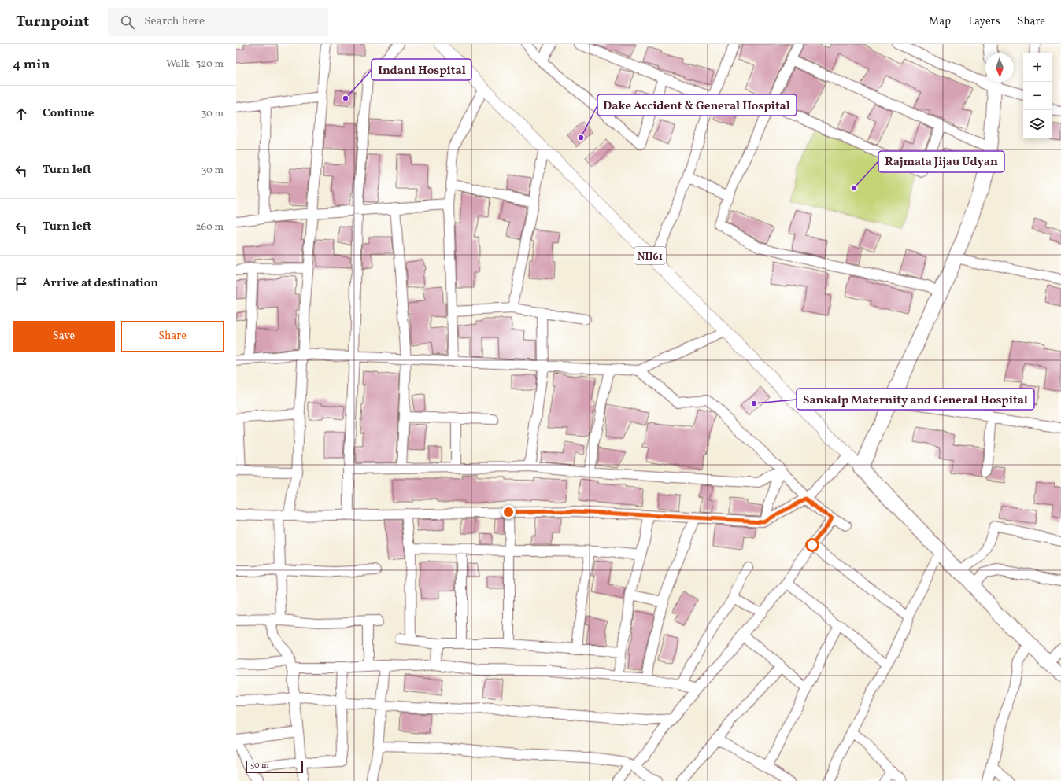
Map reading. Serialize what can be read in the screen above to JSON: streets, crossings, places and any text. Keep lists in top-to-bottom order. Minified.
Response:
{"streets":{"highway":["NH61"]},"places":["Indani Hospital","Dake Accident & General Hospital","Rajmata Jijau Udyan","Sankalp Maternity and General Hospital"],"scale_bar":"50 m","north":"bottom","page":{"header":"Turnpoint","search":"Search here","nav":["Map","Layers","Share"],"heading":["4 min","Walk · 320 m"],"map_buttons":["+","−"],"list":[["Continue","30 m"],["Turn left","30 m"],["Turn left","260 m"],"Arrive at destination"],"buttons":["Save","Share"],"scale":"50 m"}}
